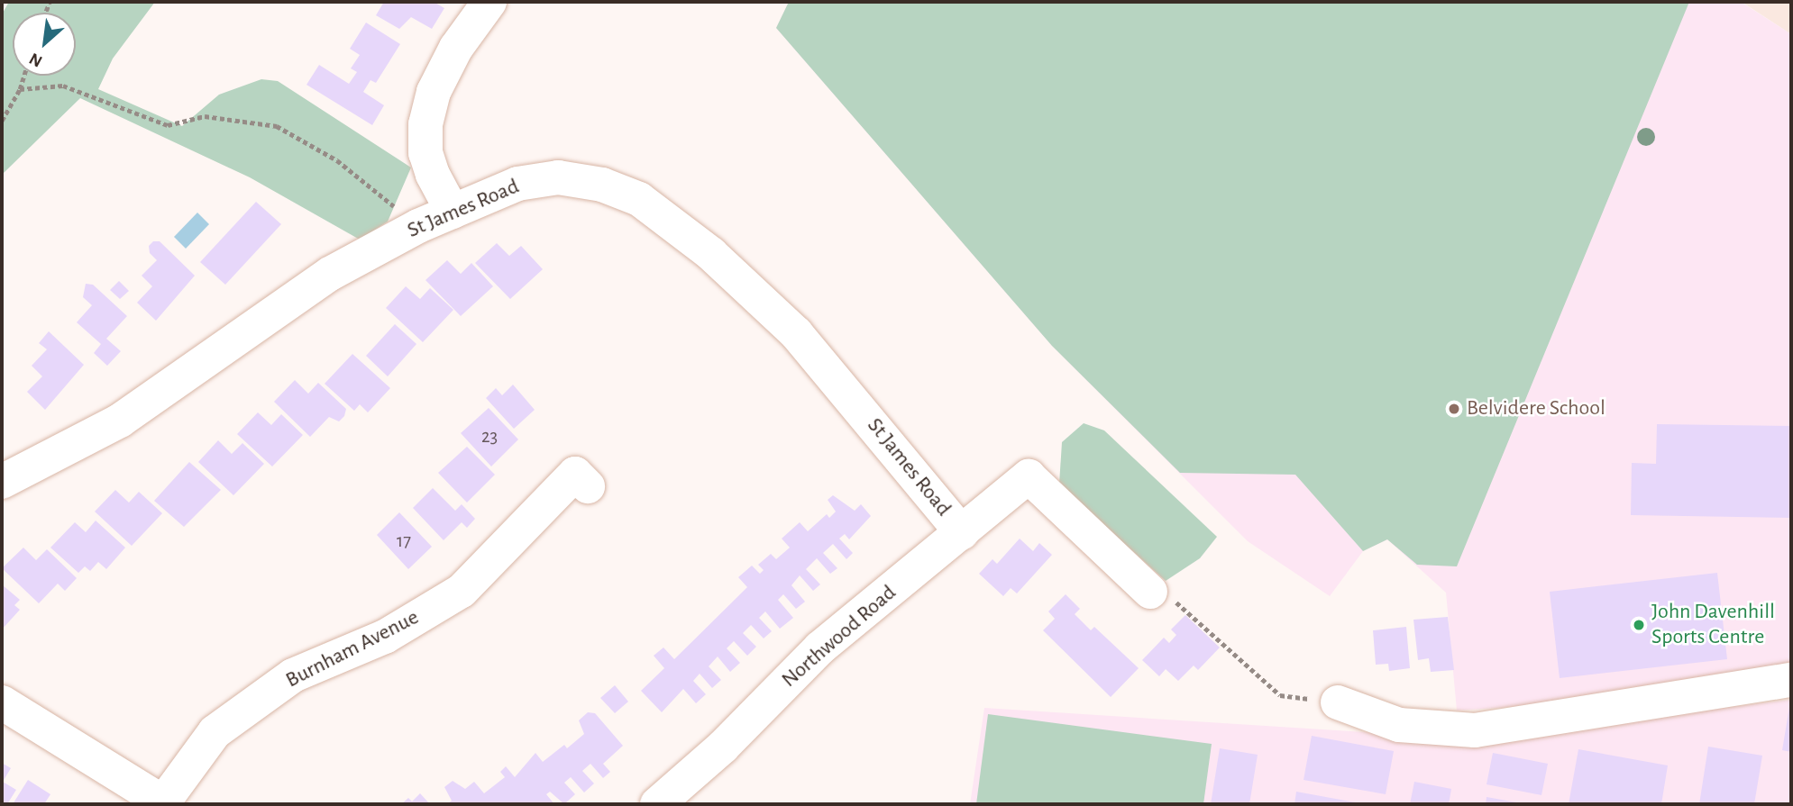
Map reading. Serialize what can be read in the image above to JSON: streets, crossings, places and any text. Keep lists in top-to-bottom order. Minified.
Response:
{"streets":{"street":["St James Road","Northwood Road","Burnham Avenue"]},"crossings":[["St James Road","Northwood Road"]],"places":["Belvidere School","John Davenhill Sports Centre"],"house_numbers":["23","17"],"north":"bottom left"}
